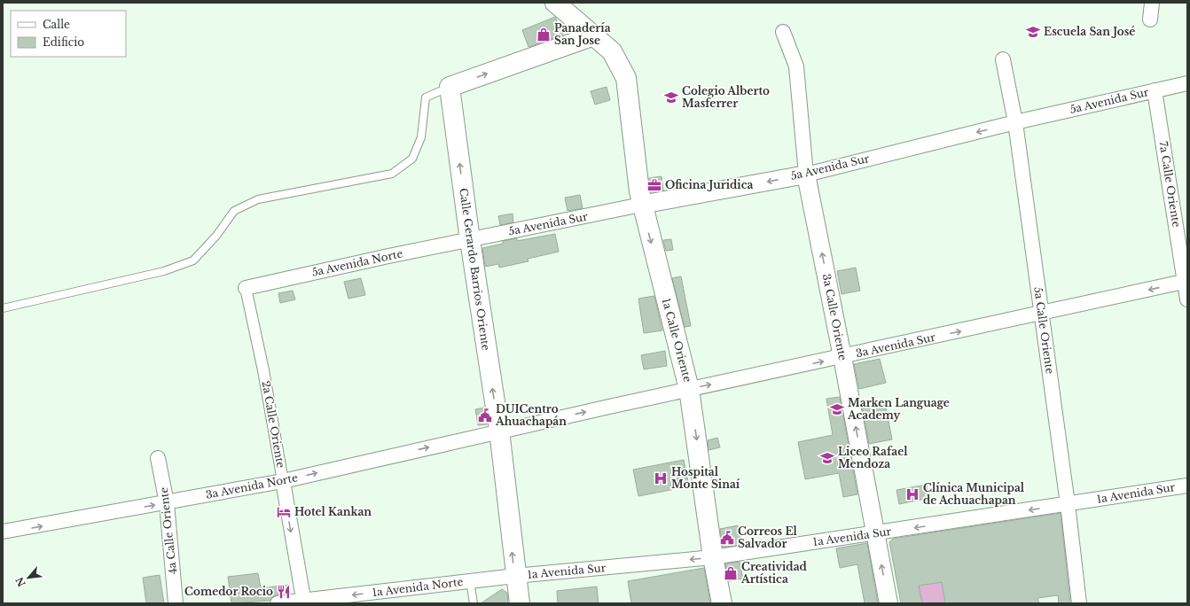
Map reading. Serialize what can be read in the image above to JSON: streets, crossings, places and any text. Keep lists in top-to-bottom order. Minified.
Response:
{"streets":{"main road":["Calle Gerardo Barrios Oriente","1a Calle Oriente"],"street":["5a Avenida Sur","7a Calle Oriente","5a Avenida Norte","3a Calle Oriente","5a Calle Oriente","3a Avenida Sur","2a Calle Oriente","3a Avenida Norte","1a Avenida Sur","4a Calle Oriente","1a Avenida Norte"]},"crossings":[["5a Avenida Sur","7a Calle Oriente"],["5a Avenida Sur","5a Avenida Norte"],["5a Avenida Sur","Calle Gerardo Barrios Oriente"],["5a Avenida Sur","3a Calle Oriente"],["5a Avenida Sur","5a Calle Oriente"],["5a Avenida Sur","1a Calle Oriente"],["7a Calle Oriente","3a Avenida Sur"],["5a Avenida Norte","Calle Gerardo Barrios Oriente"],["5a Avenida Norte","2a Calle Oriente"],["Calle Gerardo Barrios Oriente","3a Avenida Sur"],["Calle Gerardo Barrios Oriente","3a Avenida Norte"],["Calle Gerardo Barrios Oriente","1a Avenida Sur"],["Calle Gerardo Barrios Oriente","1a Avenida Norte"],["3a Calle Oriente","3a Avenida Sur"],["3a Calle Oriente","1a Avenida Sur"],["5a Calle Oriente","3a Avenida Sur"],["5a Calle Oriente","1a Avenida Sur"],["1a Calle Oriente","3a Avenida Sur"],["1a Calle Oriente","1a Avenida Sur"],["3a Avenida Sur","3a Avenida Norte"],["2a Calle Oriente","3a Avenida Norte"],["2a Calle Oriente","1a Avenida Norte"],["3a Avenida Norte","4a Calle Oriente"],["1a Avenida Sur","1a Avenida Norte"]],"one_way":["5a Avenida Sur","Calle Gerardo Barrios Oriente","3a Calle Oriente","1a Calle Oriente","2a Calle Oriente","3a Avenida Norte","1a Avenida Sur","1a Avenida Norte"],"places":{"school or university":["Escuela San José","Colegio Alberto Masferrer","Marken Language Academy","Liceo Rafael Mendoza"],"shop":["Panadería San Jose","Creatividad Artística"],"office":["Oficina Juridica"],"public building":["DUICentro Ahuachapán","Correos El Salvador"],"hospital":["Hospital Monte Sinaí","Clínica Municipal de Achuachapan"],"hotel":["Hotel Kankan"],"restaurant":["Comedor Rocio"]},"legend":["Calle","Edificio"],"north":"bottom left"}
